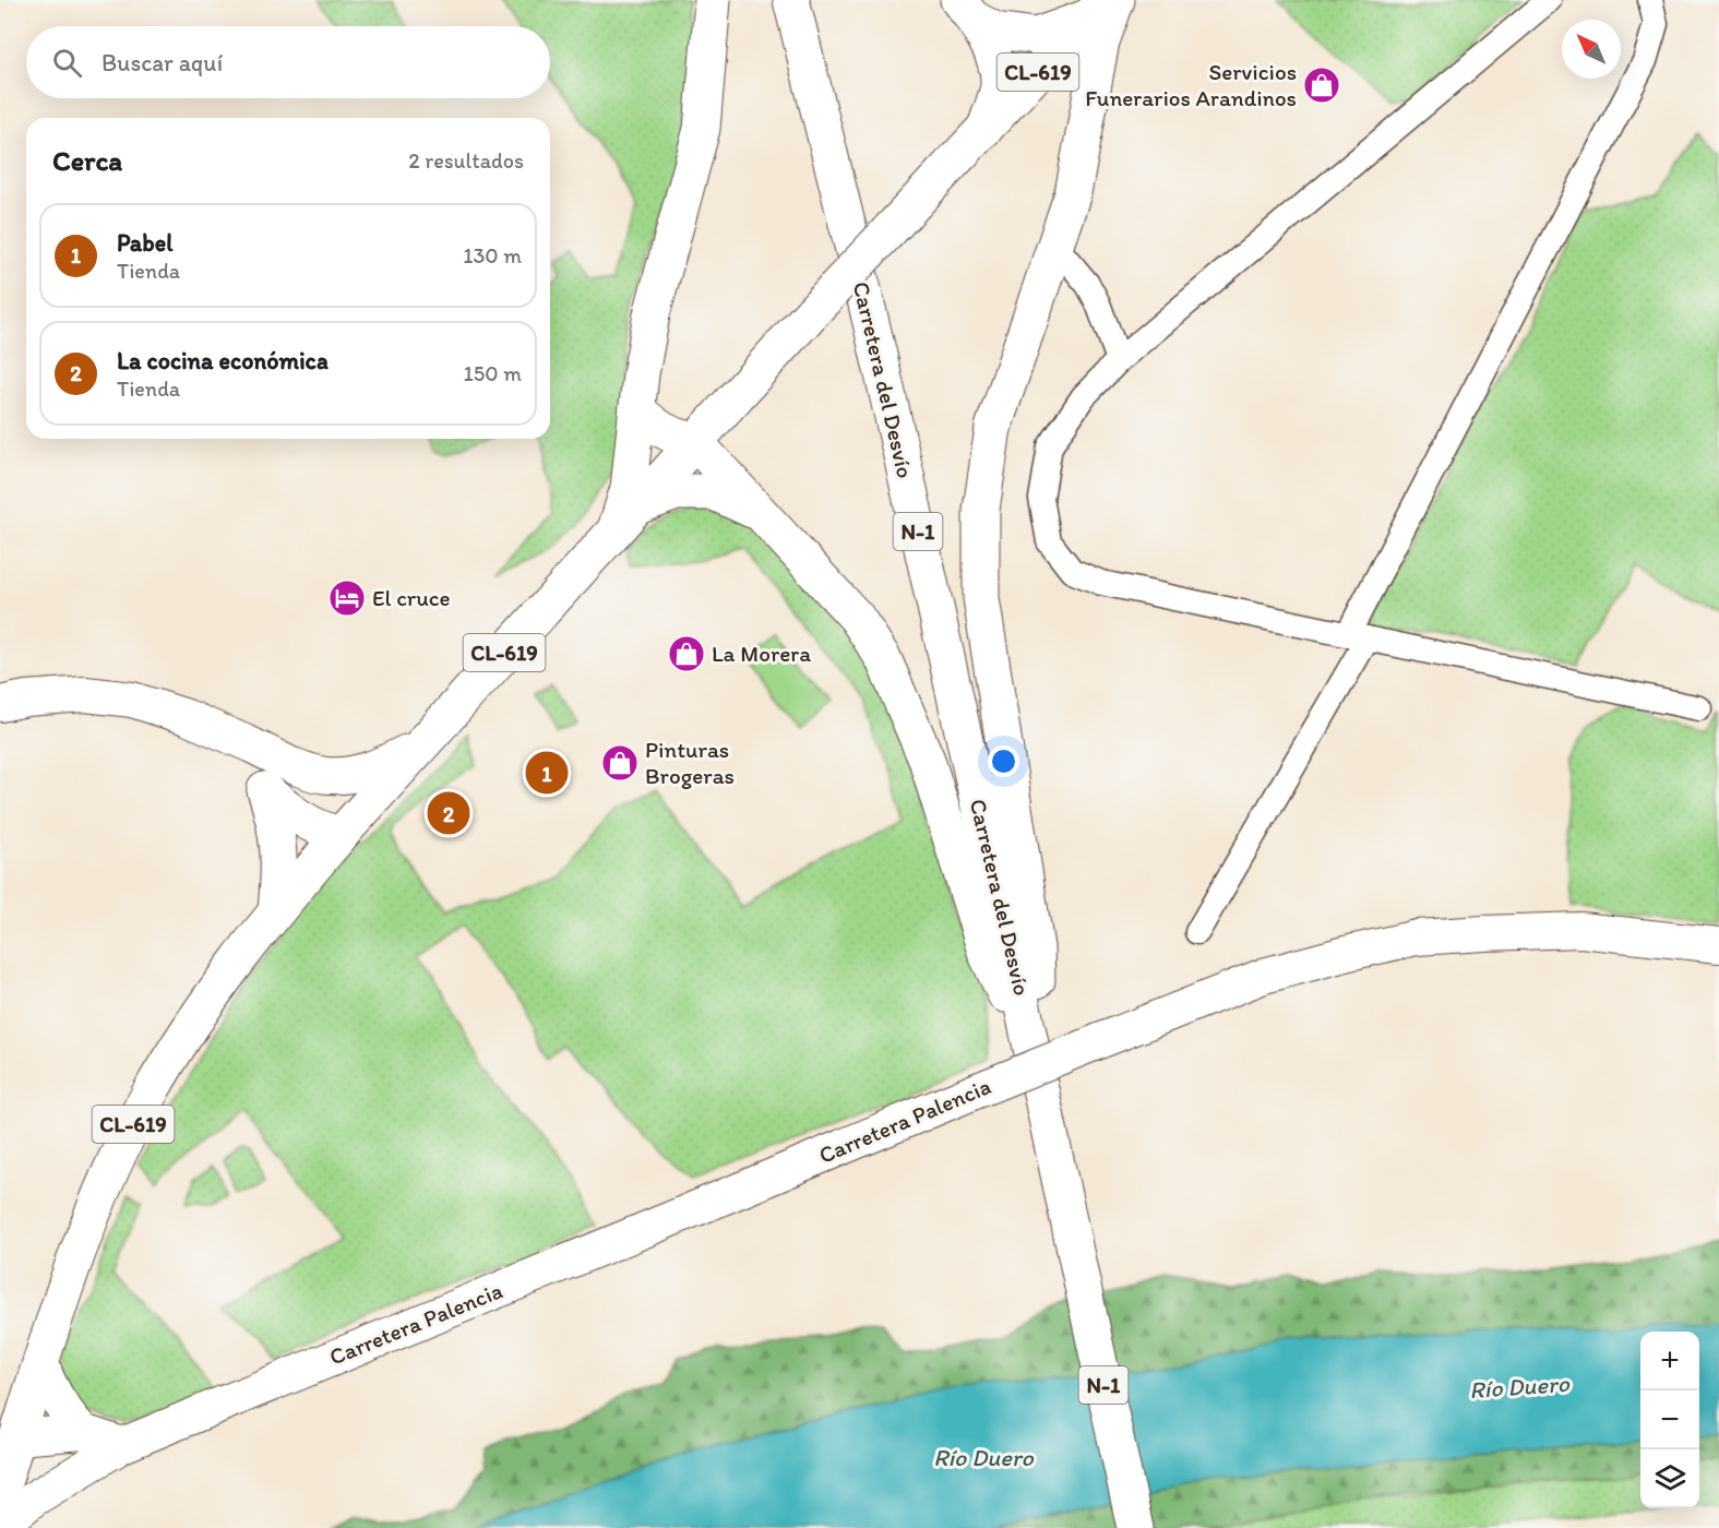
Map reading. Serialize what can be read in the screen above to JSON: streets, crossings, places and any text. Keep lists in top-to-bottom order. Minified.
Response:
{"streets":{"main road":["CL-619","Carretera del Desvío","N-1"],"street":["Carretera Palencia"]},"crossings":[["CL-619","N-1"],["Carretera del Desvío","N-1"]],"water":["Río Duero"],"places":{"shop":["Servicios Funerarios Arandinos","La Morera","Pinturas Brogeras"],"hotel":["El cruce"]},"north":"top left","page":{"search":"Buscar aquí","heading":["Cerca","2 resultados"],"list":[{"mark":"1","name":"Pabel","note":"Tienda","value":"130 m"},{"mark":"2","name":"La cocina económica","note":"Tienda","value":"150 m"}],"pins":["1","2"],"map_buttons":["+","−"]}}
